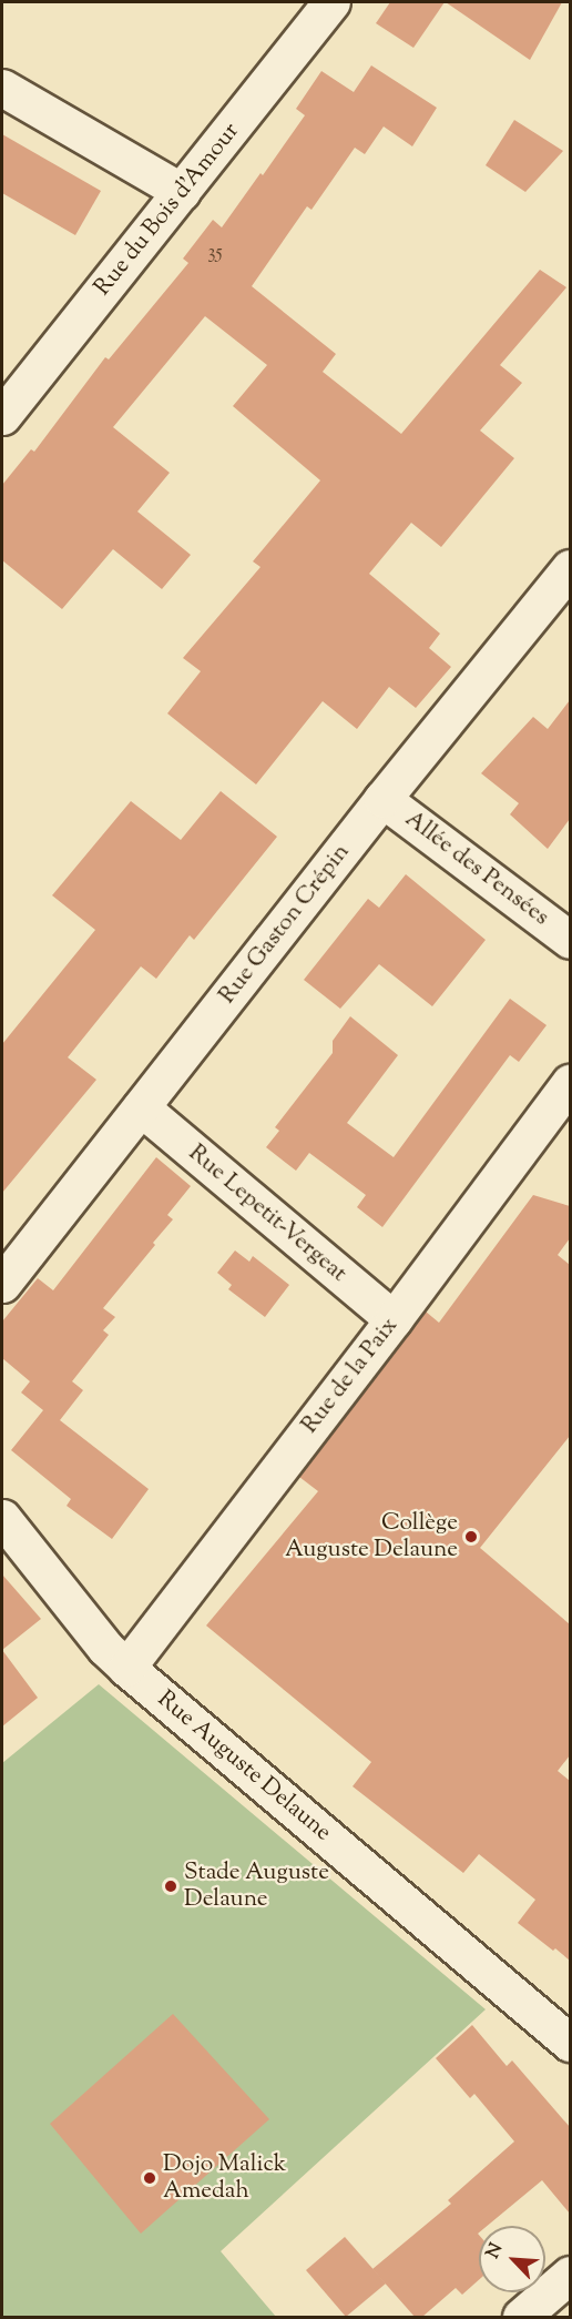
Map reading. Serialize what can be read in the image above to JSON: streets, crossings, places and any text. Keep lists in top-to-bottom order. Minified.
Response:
{"streets":{"street":["Rue du Bois d'Amour","Allée des Pensées","Rue Gaston Crépin","Rue Lepetit-Vergeat","Rue de la Paix","Rue Auguste Delaune"]},"crossings":[["Allée des Pensées","Rue Gaston Crépin"],["Rue Gaston Crépin","Rue Lepetit-Vergeat"],["Rue Lepetit-Vergeat","Rue de la Paix"],["Rue de la Paix","Rue Auguste Delaune"]],"places":["Collège Auguste Delaune","Stade Auguste Delaune","Dojo Malick Amedah"],"house_numbers":["35"],"north":"top left"}
